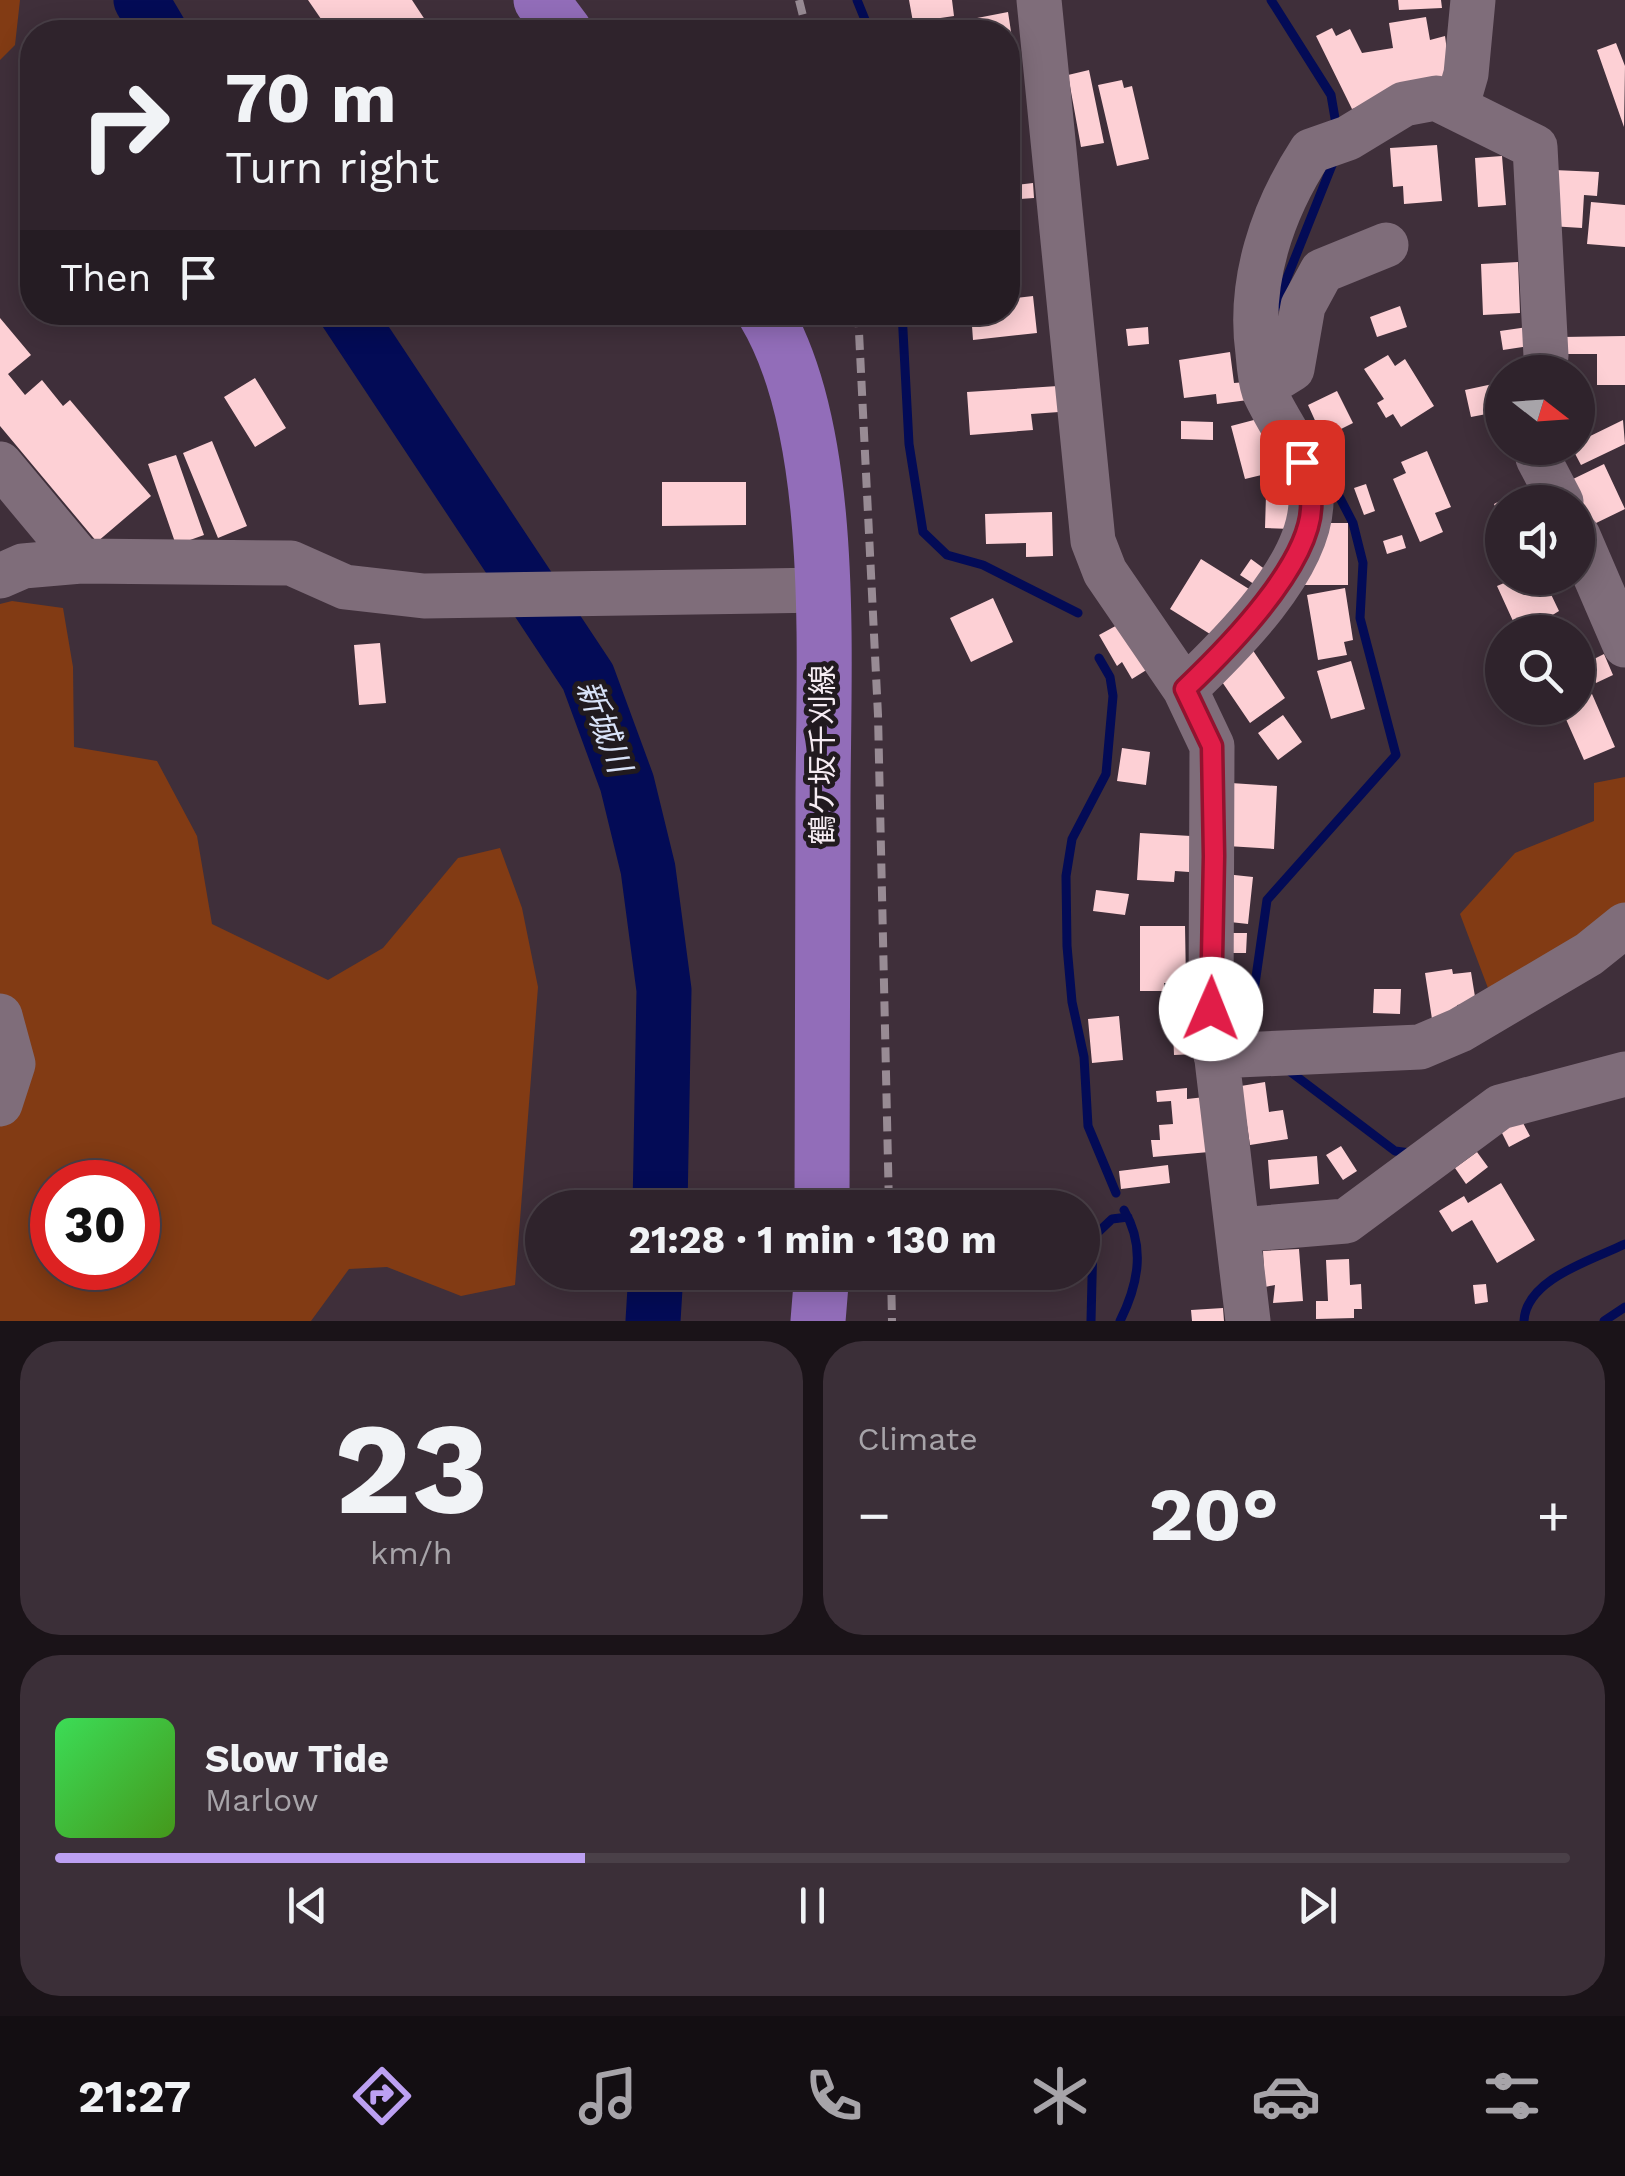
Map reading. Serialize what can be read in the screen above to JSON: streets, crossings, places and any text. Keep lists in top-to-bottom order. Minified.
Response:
{"streets":{"main road":["鶴ケ坂千刈線"]},"water":["新城川"],"north":"right","page":{"turn":["70 m","Turn right"],"then":"Then","limit":"30","trip":"21:28 · 1 min · 130 m","tile":[["23","km/h"],"Climate"],"heat":["−","20°","+"],"song":["Slow Tide","Marlow"],"tabs":"21:27"}}
